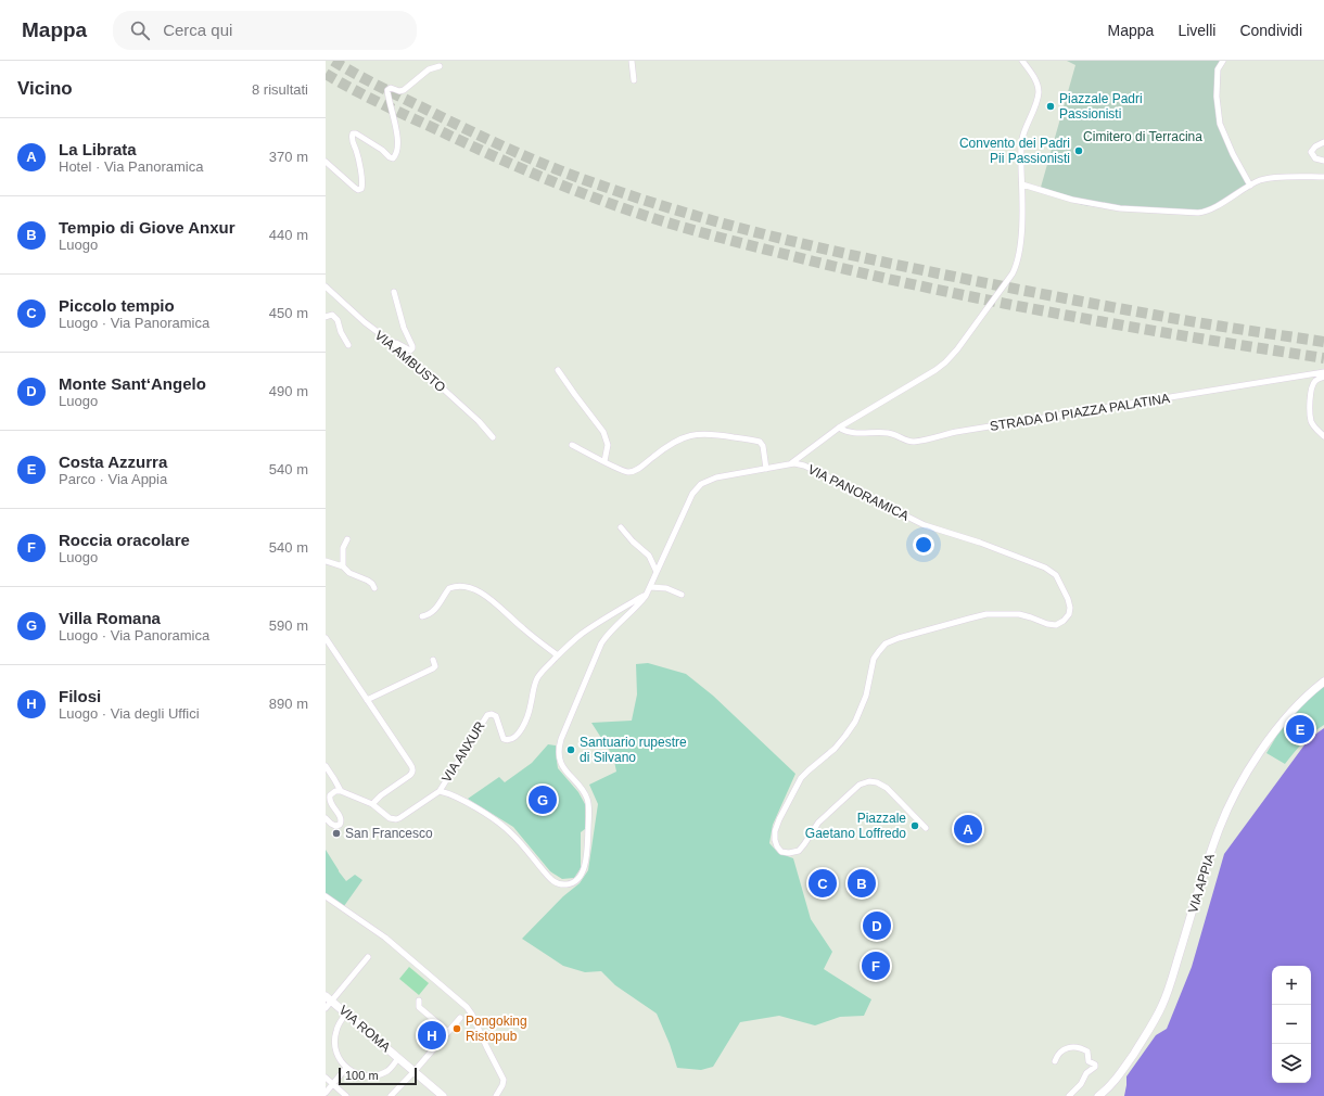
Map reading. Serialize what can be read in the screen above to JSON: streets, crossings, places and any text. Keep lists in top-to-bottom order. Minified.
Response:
{"streets":{"main road":["VIA APPIA","VIA ROMA"],"street":["VIA AMBUSTO","STRADA DI PIAZZA PALATINA","VIA PANORAMICA","VIA ANXUR"]},"crossings":[["VIA PANORAMICA","VIA ANXUR"]],"parks":["Cimitero di Terracina"],"places":["Piazzale Padri Passionisti","Convento dei Padri Pii Passionisti","Santuario rupestre di Silvano","Piazzale Gaetano Loffredo","San Francesco","Pongoking Ristopub"],"scale_bar":"100 m","page":{"header":"Mappa","search":"Cerca qui","nav":["Mappa","Livelli","Condividi"],"heading":["Vicino","8 risultati"],"list":[{"mark":"A","name":"La Librata","note":"Hotel · Via Panoramica","value":"370 m"},{"mark":"B","name":"Tempio di Giove Anxur","note":"Luogo","value":"440 m"},{"mark":"C","name":"Piccolo tempio","note":"Luogo · Via Panoramica","value":"450 m"},{"mark":"D","name":"Monte Sant‘Angelo","note":"Luogo","value":"490 m"},{"mark":"E","name":"Costa Azzurra","note":"Parco · Via Appia","value":"540 m"},{"mark":"F","name":"Roccia oracolare","note":"Luogo","value":"540 m"},{"mark":"G","name":"Villa Romana","note":"Luogo · Via Panoramica","value":"590 m"},{"mark":"H","name":"Filosi","note":"Luogo · Via degli Uffici","value":"890 m"}],"pins":["E","G","A","B","C","D","F","H"],"map_buttons":["+","−"],"scale":"100 m"}}
